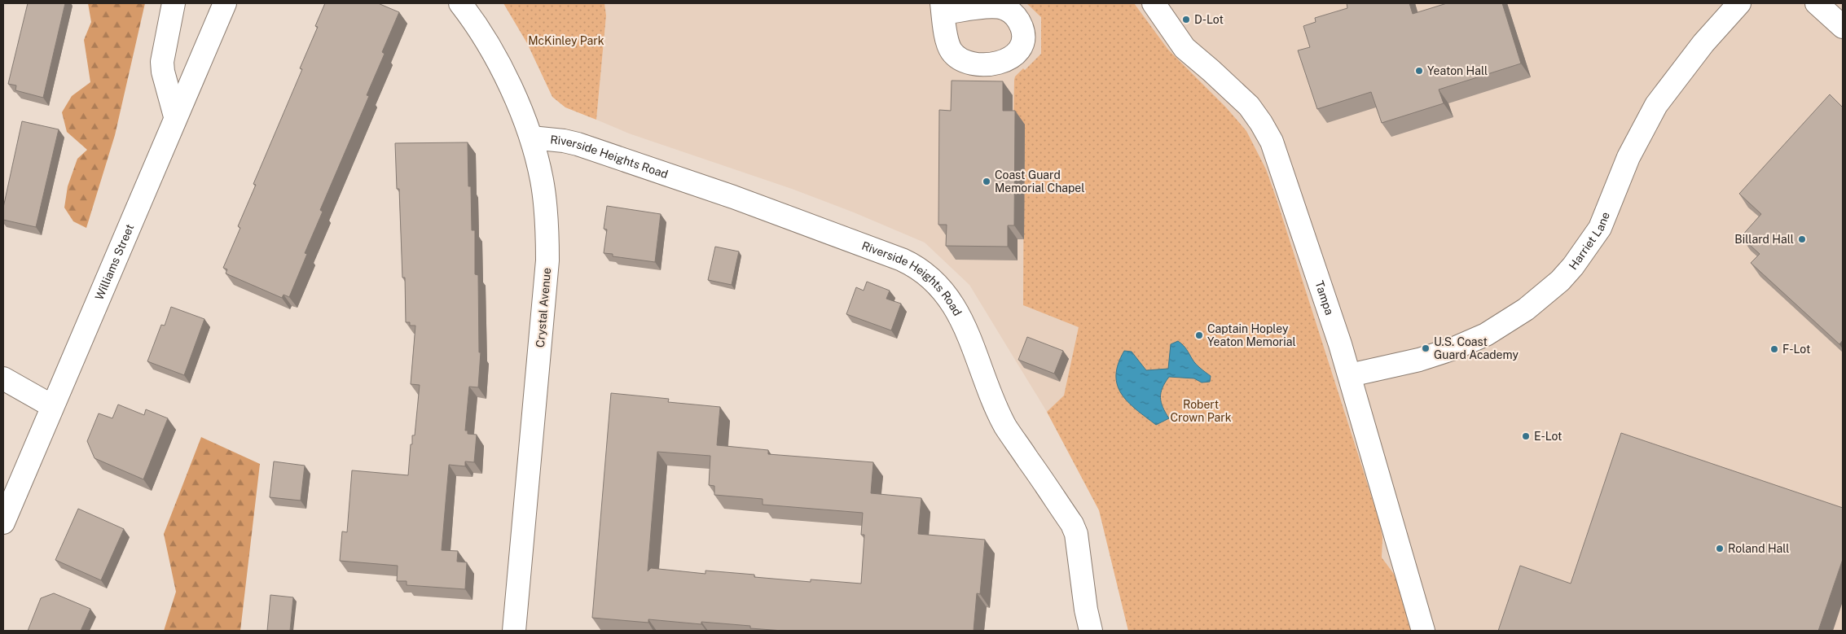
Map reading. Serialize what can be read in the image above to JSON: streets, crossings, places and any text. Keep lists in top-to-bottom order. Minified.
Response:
{"streets":{"main road":["Riverside Heights Road","Harriet Lane","Williams Street","Tampa","Crystal Avenue"]},"crossings":[["Riverside Heights Road","Crystal Avenue"],["Harriet Lane","Tampa"]],"parks":["McKinley Park","Robert Crown Park"],"places":["D-Lot","Yeaton Hall","Coast Guard Memorial Chapel","Billard Hall","Captain Hopley Yeaton Memorial","U.S. Coast Guard Academy","F-Lot","E-Lot","Roland Hall"]}
